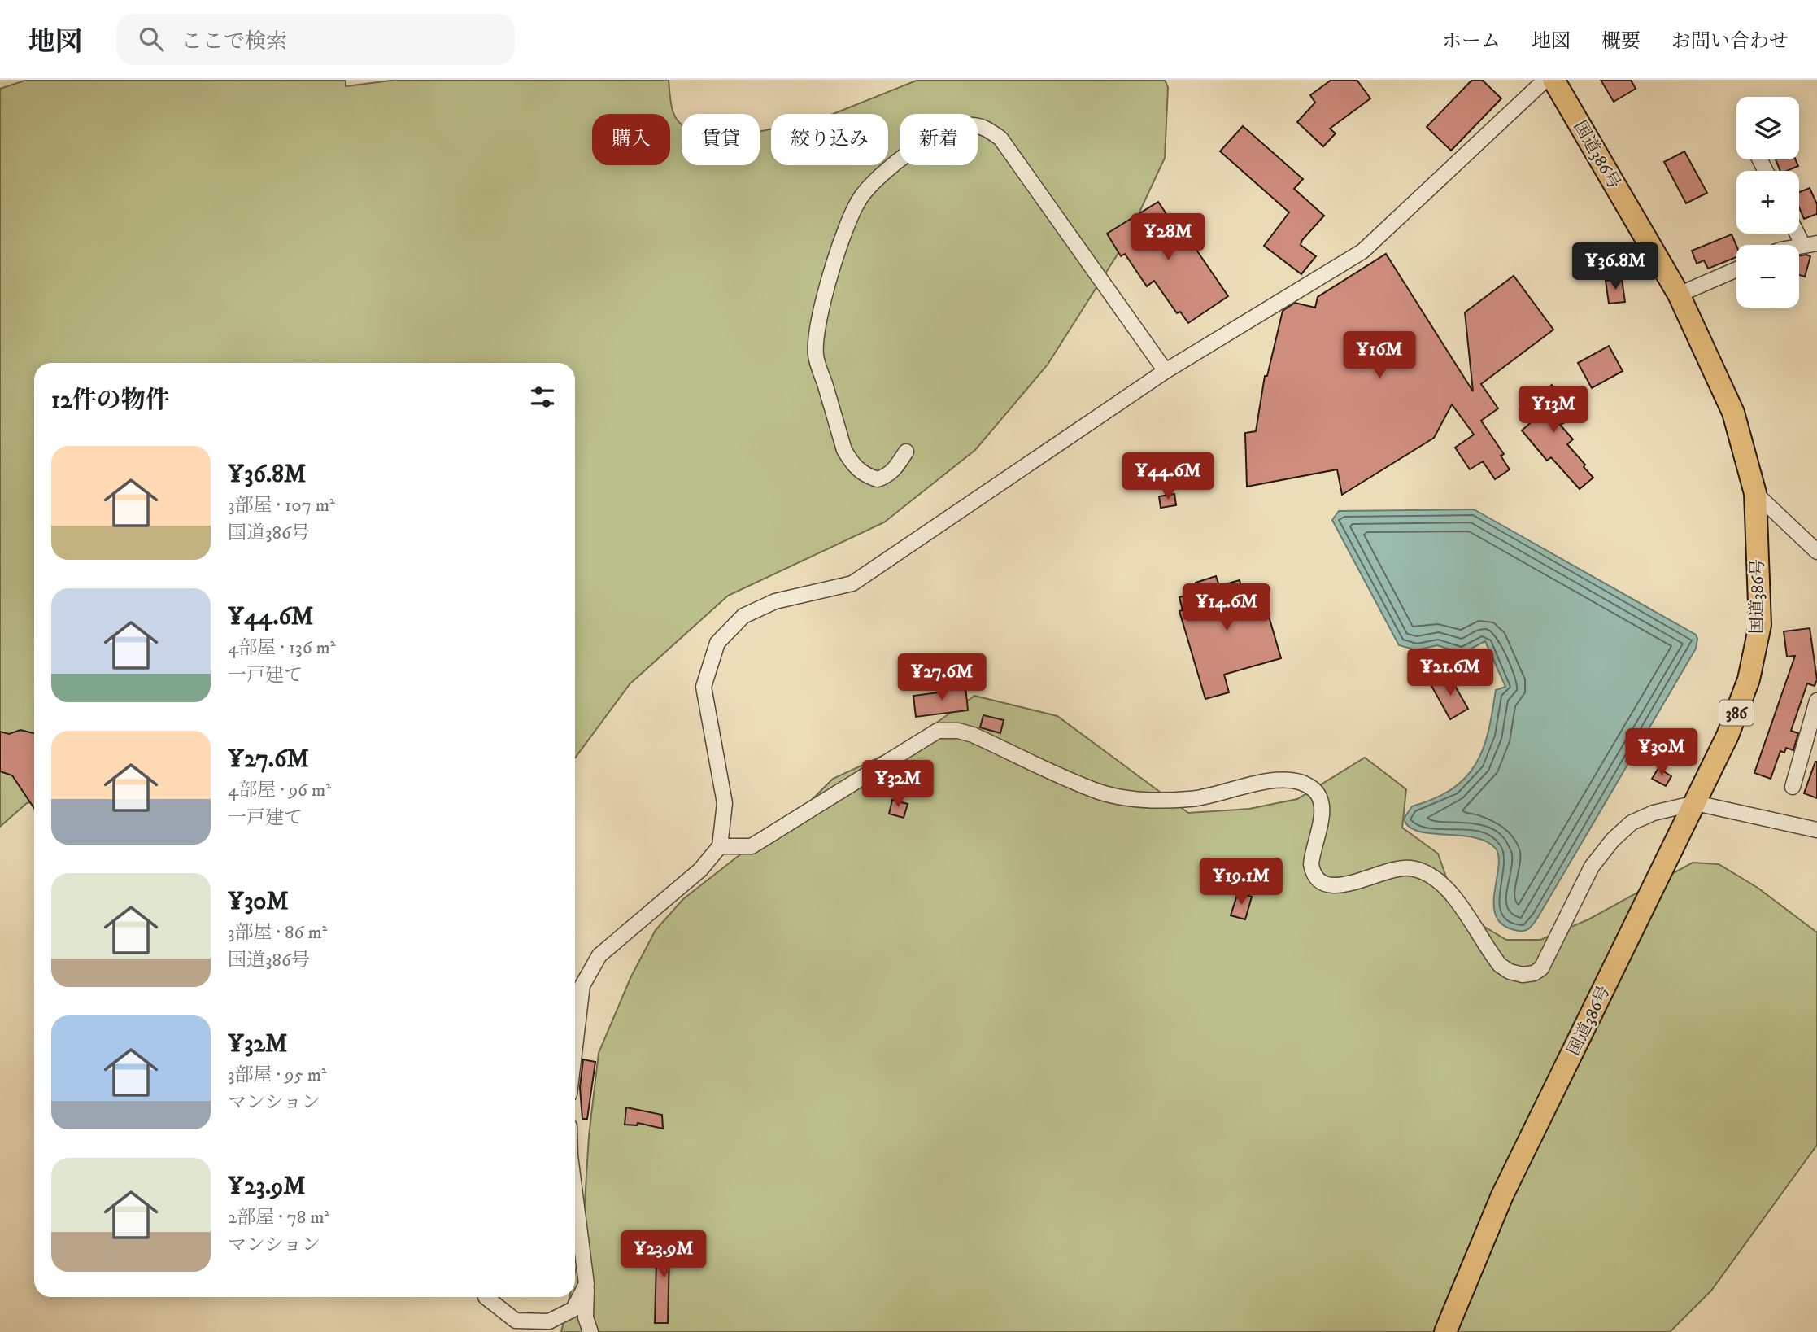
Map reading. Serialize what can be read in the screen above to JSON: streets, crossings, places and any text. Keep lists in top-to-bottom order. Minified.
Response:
{"streets":{"highway":["国道386号","386"]},"page":{"header":"地図","search":"ここで検索","nav":["ホーム","地図","概要","お問い合わせ"],"map_buttons":["+","−"],"chip":["購入","賃貸","絞り込み","新着"],"price":["¥28M","¥36.8M","¥16M","¥13M","¥44.6M","¥14.6M","¥21.6M","¥27.6M","¥30M","¥32M","¥19.1M","¥23.9M"],"heading":"12件の物件","list":[{"name":"¥36.8M","note":"3部屋 · 107 m² · 国道386号"},{"name":"¥44.6M","note":"4部屋 · 136 m² · 一戸建て"},{"name":"¥27.6M","note":"4部屋 · 96 m² · 一戸建て"},{"name":"¥30M","note":"3部屋 · 86 m² · 国道386号"},{"name":"¥32M","note":"3部屋 · 95 m² · マンション"},{"name":"¥23.9M","note":"2部屋 · 78 m² · マンション"}]}}
